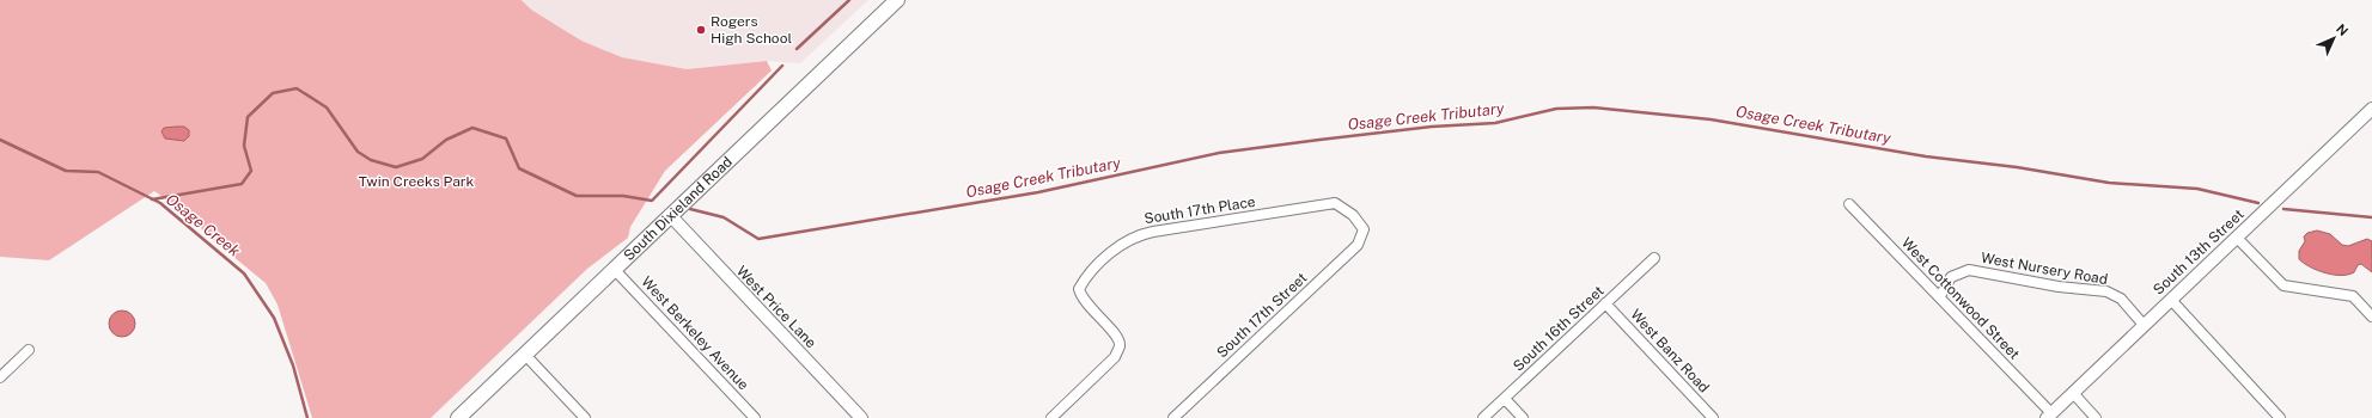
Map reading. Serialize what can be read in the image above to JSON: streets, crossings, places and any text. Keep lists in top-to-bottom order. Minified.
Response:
{"streets":{"main road":["South Dixieland Road"],"street":["South 17th Place","South 13th Street","West Nursery Road","West Cottonwood Street","West Price Lane","South 17th Street","South 16th Street","West Berkeley Avenue","West Banz Road"]},"crossings":[["South Dixieland Road","West Price Lane"],["South Dixieland Road","West Berkeley Avenue"],["South 17th Place","South 17th Street"],["South 13th Street","West Nursery Road"],["South 13th Street","West Cottonwood Street"],["West Nursery Road","West Cottonwood Street"],["South 16th Street","West Banz Road"]],"water":["Osage Creek Tributary","Osage Creek"],"parks":["Twin Creeks Park"],"places":["Rogers High School"],"north":"top right"}
